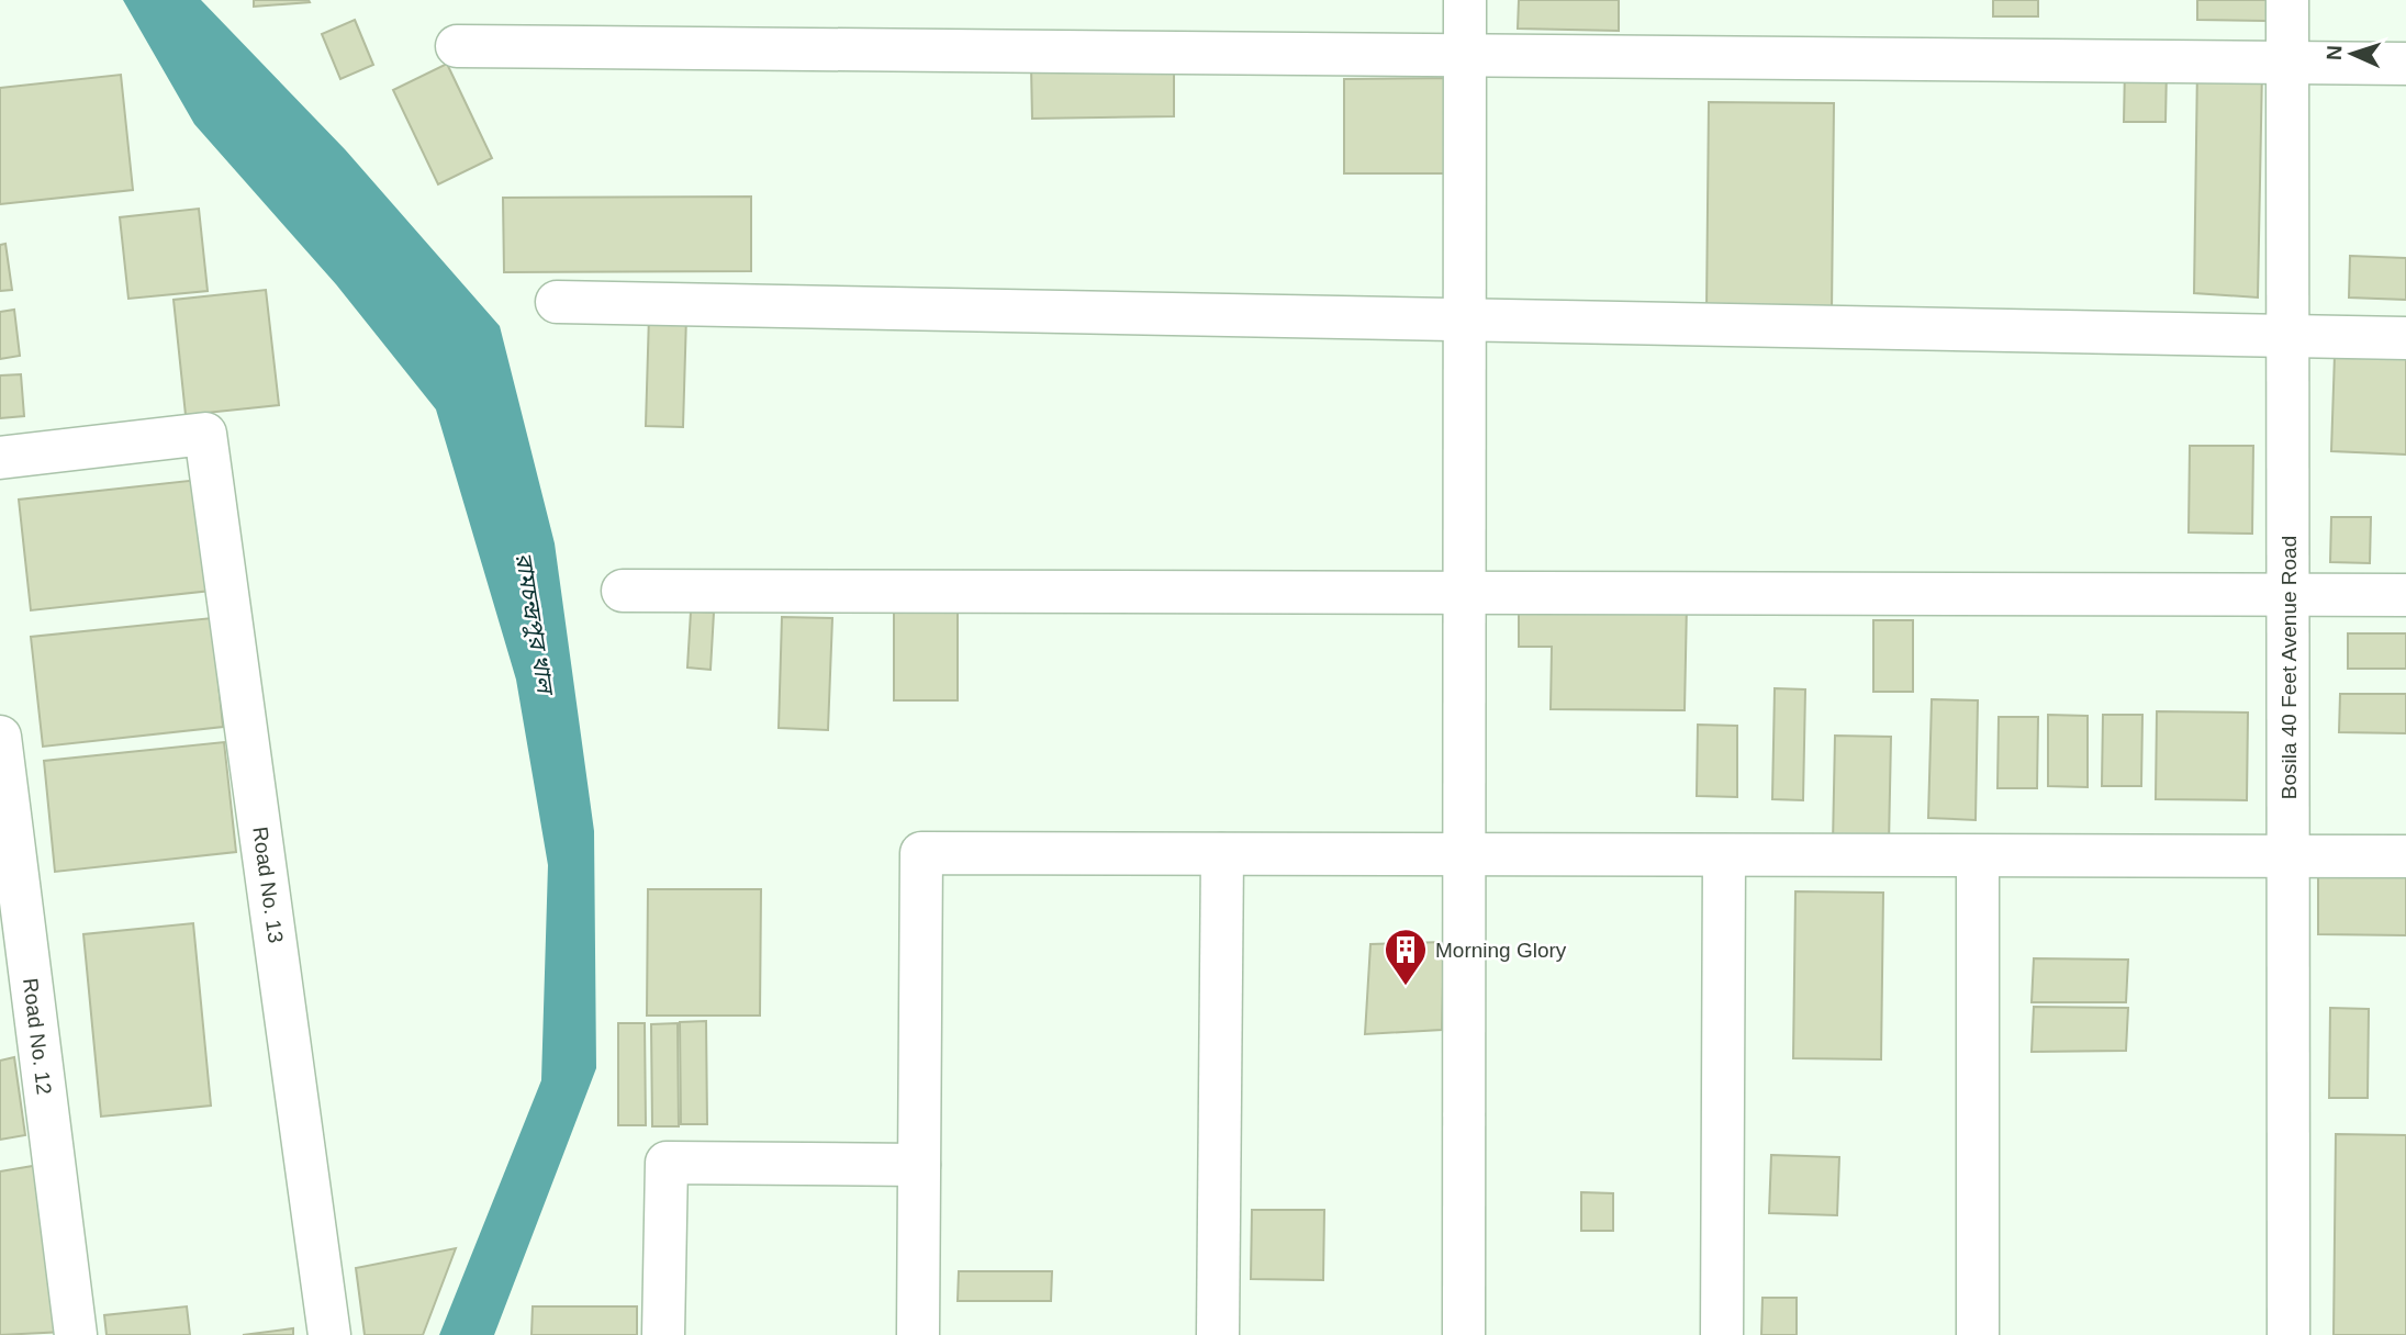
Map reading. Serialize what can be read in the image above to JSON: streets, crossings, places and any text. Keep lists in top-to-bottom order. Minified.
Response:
{"streets":{"street":["Bosila 40 Feet Avenue Road","Road No. 13","Road No. 12"]},"water":["রামচন্দ্রপুর খাল"],"places":{"building":["Morning Glory"]},"north":"left"}
